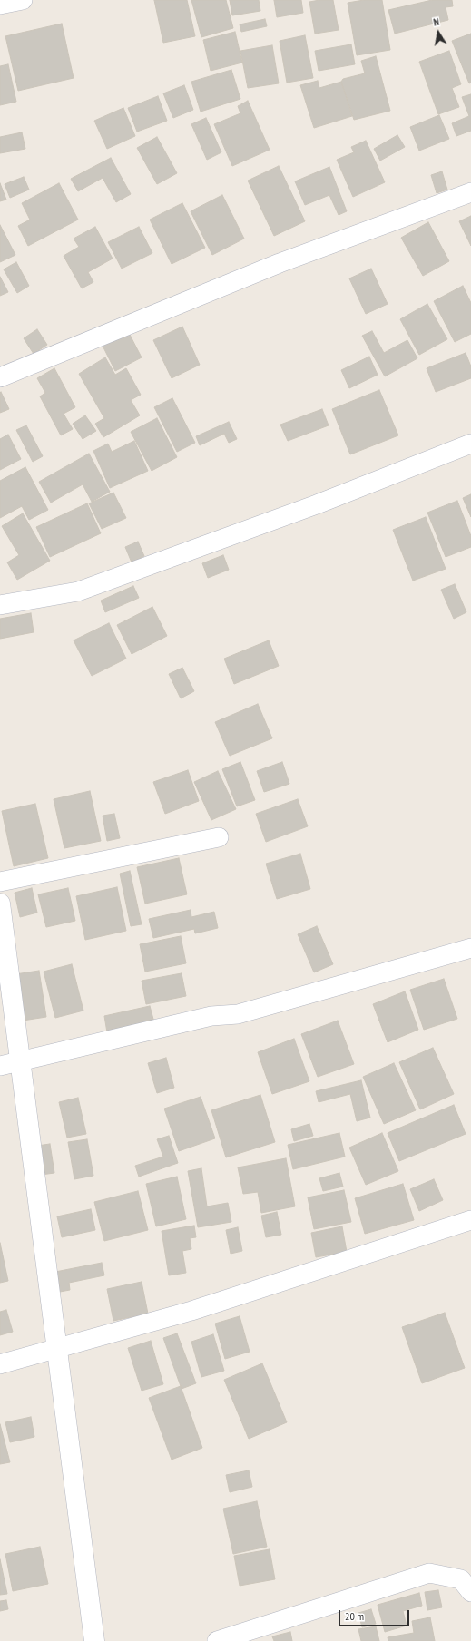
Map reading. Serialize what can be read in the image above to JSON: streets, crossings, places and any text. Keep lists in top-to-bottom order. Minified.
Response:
{"scale_bar":"20 m","north":"top"}
